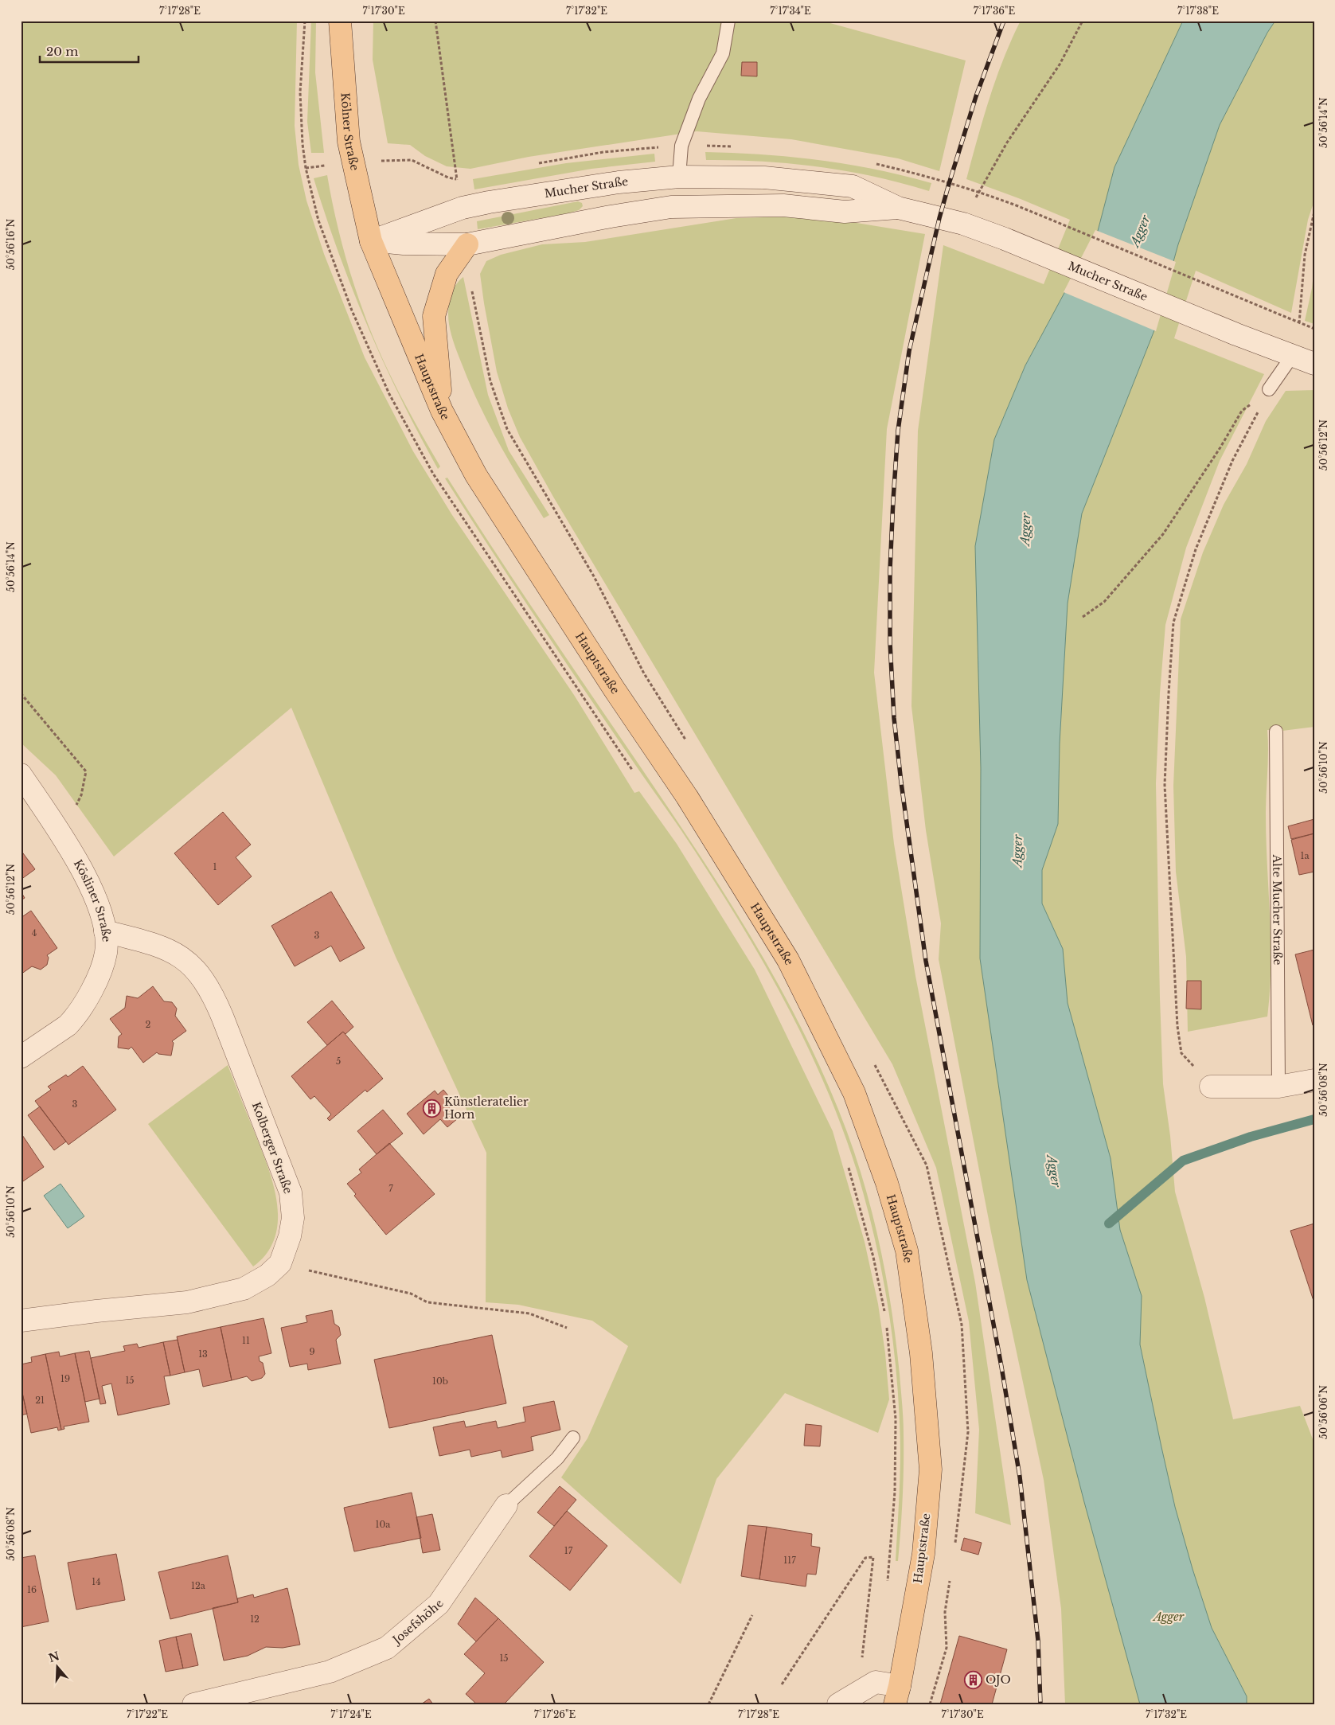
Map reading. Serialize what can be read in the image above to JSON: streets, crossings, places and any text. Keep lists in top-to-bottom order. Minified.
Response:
{"streets":{"main road":["Kölner Straße","Hauptstraße"],"street":["Mucher Straße","Kösliner Straße","Kolberger Straße","Josefshöhe"],"lane":["Alte Mucher Straße"]},"crossings":[["Kölner Straße","Mucher Straße"],["Kölner Straße","Hauptstraße"],["Mucher Straße","Hauptstraße"],["Kösliner Straße","Kolberger Straße"]],"water":["Agger"],"parks":["Agger"],"places":{"building":["Künstleratelier Horn","OJO"]},"house_numbers":["1a","1","4","3","2","5","3","7","11","9","13","19","15","10b","21","10a","17","117","14","12a","16","12","15"],"scale_bar":"20 m","north":"top","coordinates":["7°17'28\"E","7°17'30\"E","7°17'32\"E","7°17'34\"E","7°17'36\"E","7°17'38\"E","50°56'14\"N","50°56'16\"N","50°56'12\"N","50°56'10\"N","50°56'08\"N","50°56'06\"N","7°17'22\"E","7°17'24\"E","7°17'26\"E"]}
